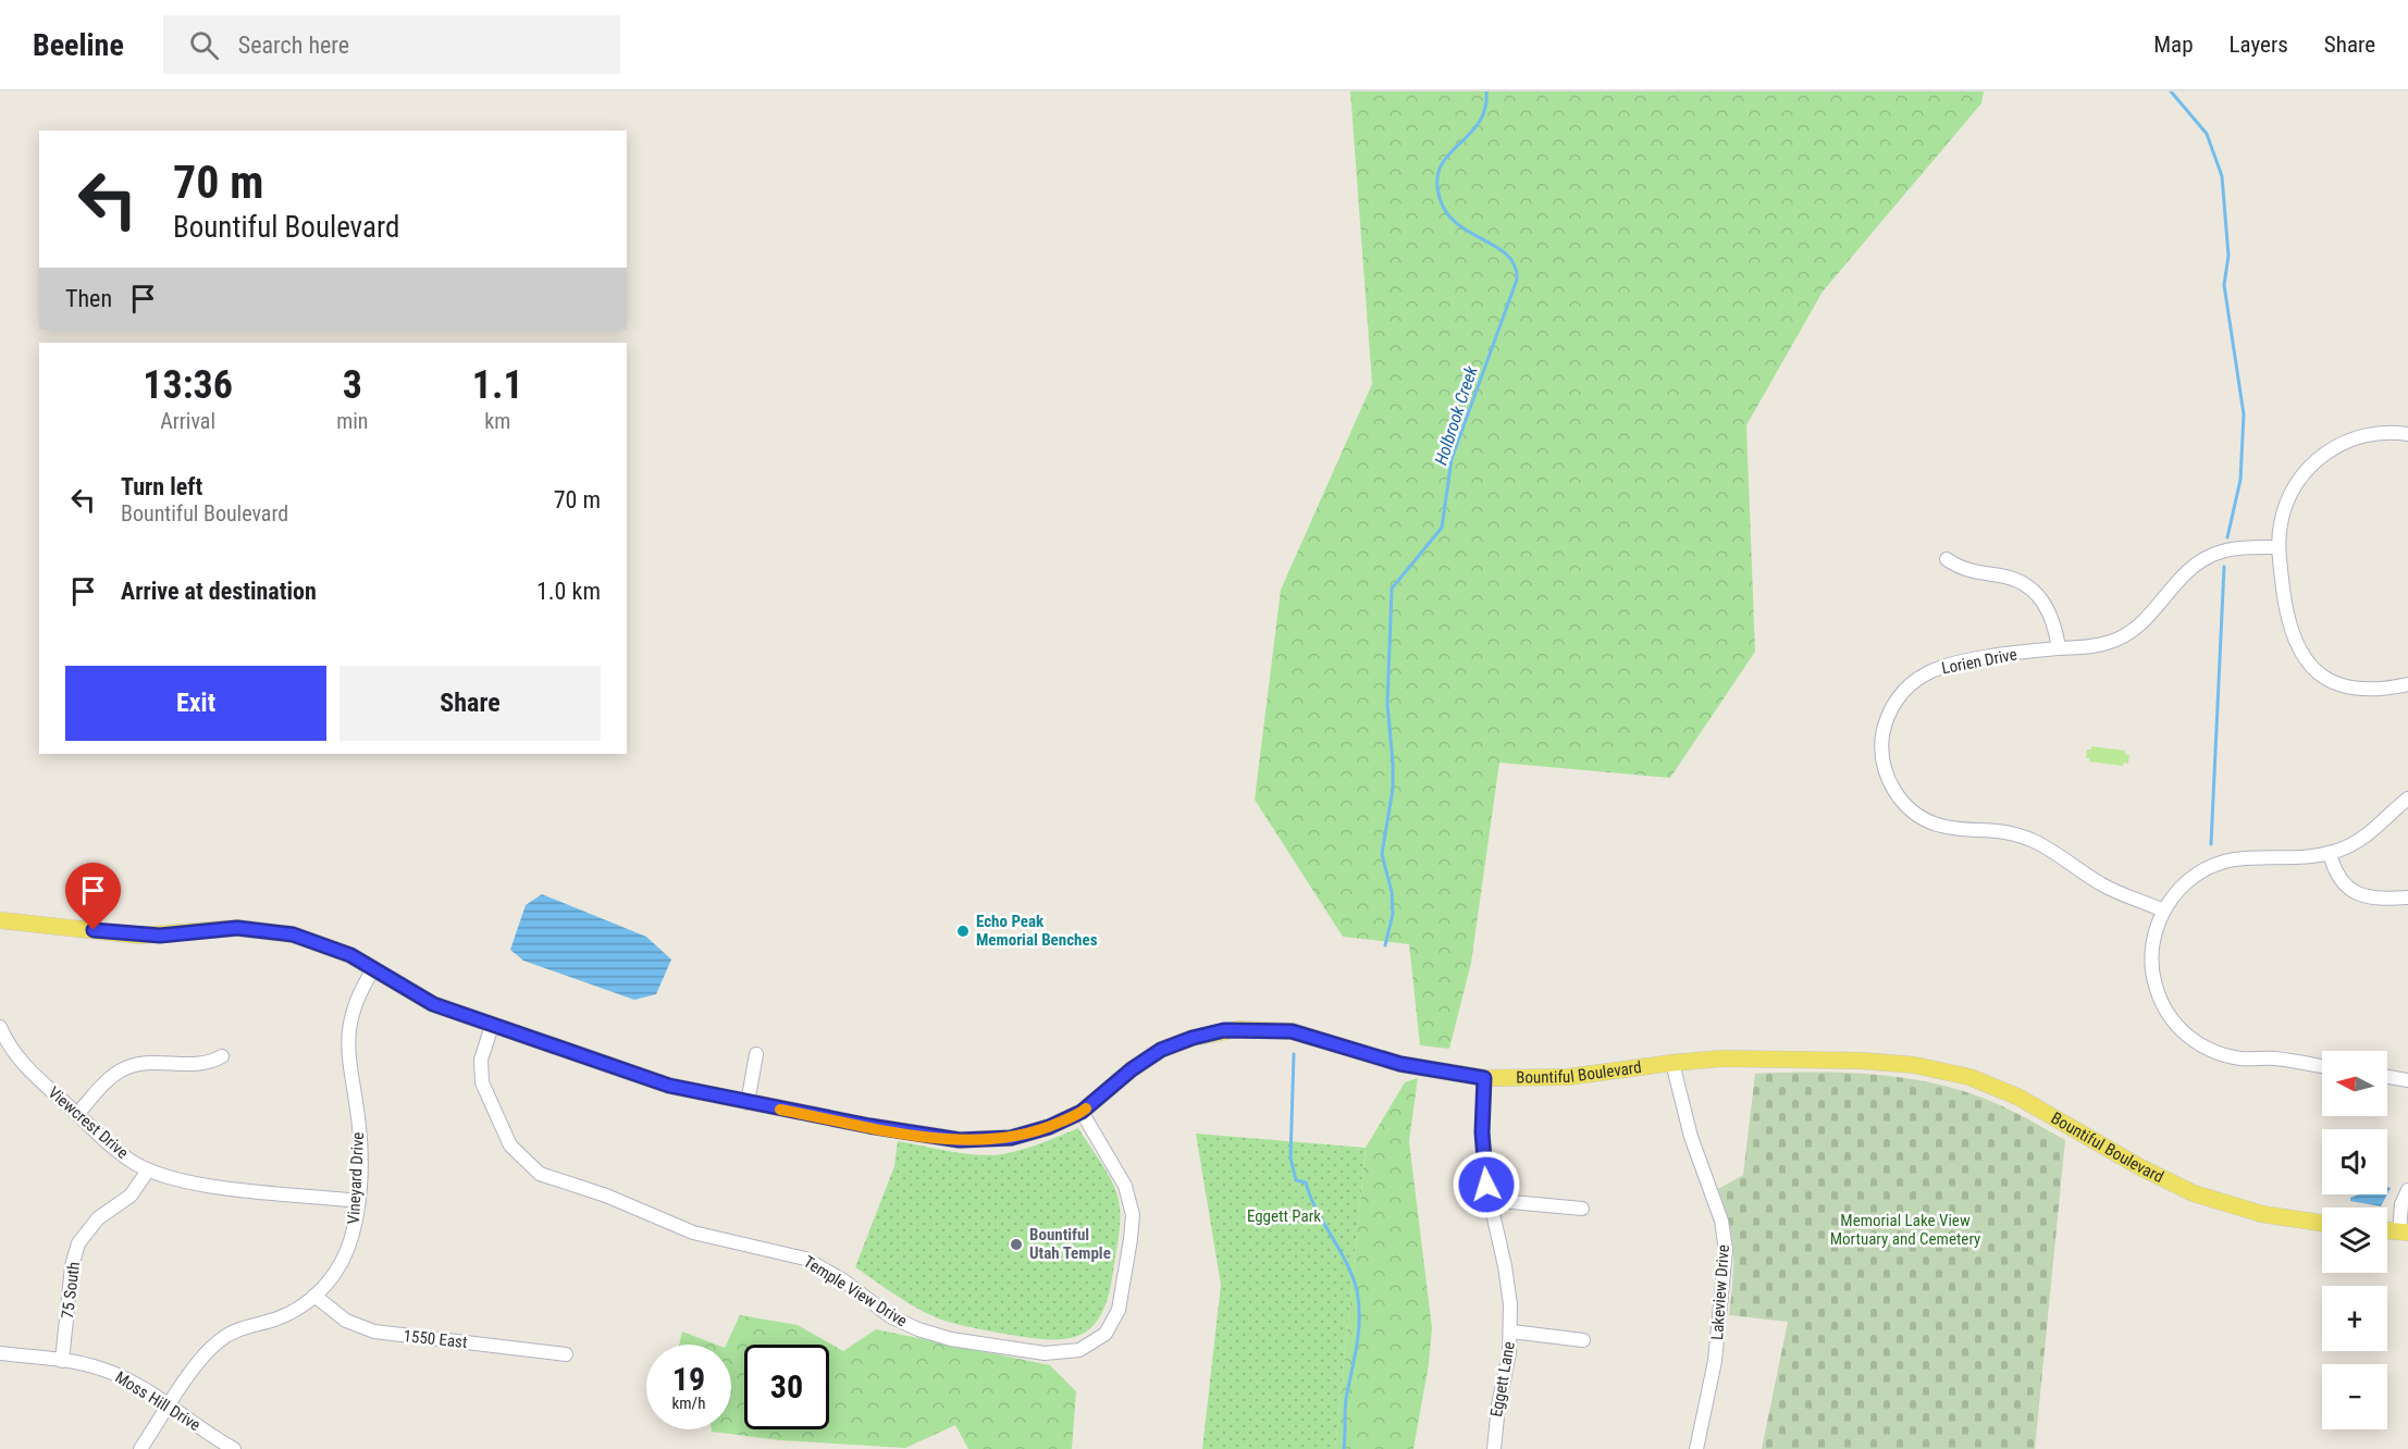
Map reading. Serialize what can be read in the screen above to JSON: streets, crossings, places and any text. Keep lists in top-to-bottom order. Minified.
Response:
{"streets":{"main road":["Bountiful Boulevard"],"street":["Lorien Drive","Viewcrest Drive","Vineyard Drive","75 South","Temple View Drive","Lakeview Drive","1550 East","Eggett Lane","Moss Hill Drive"]},"crossings":[["Bountiful Boulevard","Vineyard Drive"],["Bountiful Boulevard","Temple View Drive"],["Bountiful Boulevard","Lakeview Drive"],["Bountiful Boulevard","Eggett Lane"],["Viewcrest Drive","Vineyard Drive"],["Viewcrest Drive","75 South"],["Vineyard Drive","1550 East"],["Vineyard Drive","Moss Hill Drive"],["75 South","Moss Hill Drive"]],"water":["Holbrook Creek"],"parks":["Eggett Park","Memorial Lake View Mortuary and Cemetery"],"places":["Echo Peak Memorial Benches","Bountiful Utah Temple"],"north":"left","page":{"header":"Beeline","search":"Search here","nav":["Map","Layers","Share"],"turn":["70 m","Bountiful Boulevard"],"then":"Then","eta":["13:36","Arrival","3","min","1.1","km"],"list":[{"name":"Turn left","note":"Bountiful Boulevard","value":"70 m"},{"name":"Arrive at destination","value":"1.0 km"}],"buttons":["Exit","Share"],"map_buttons":["+","−"],"speed":"19 km/h","limit":"30"}}
